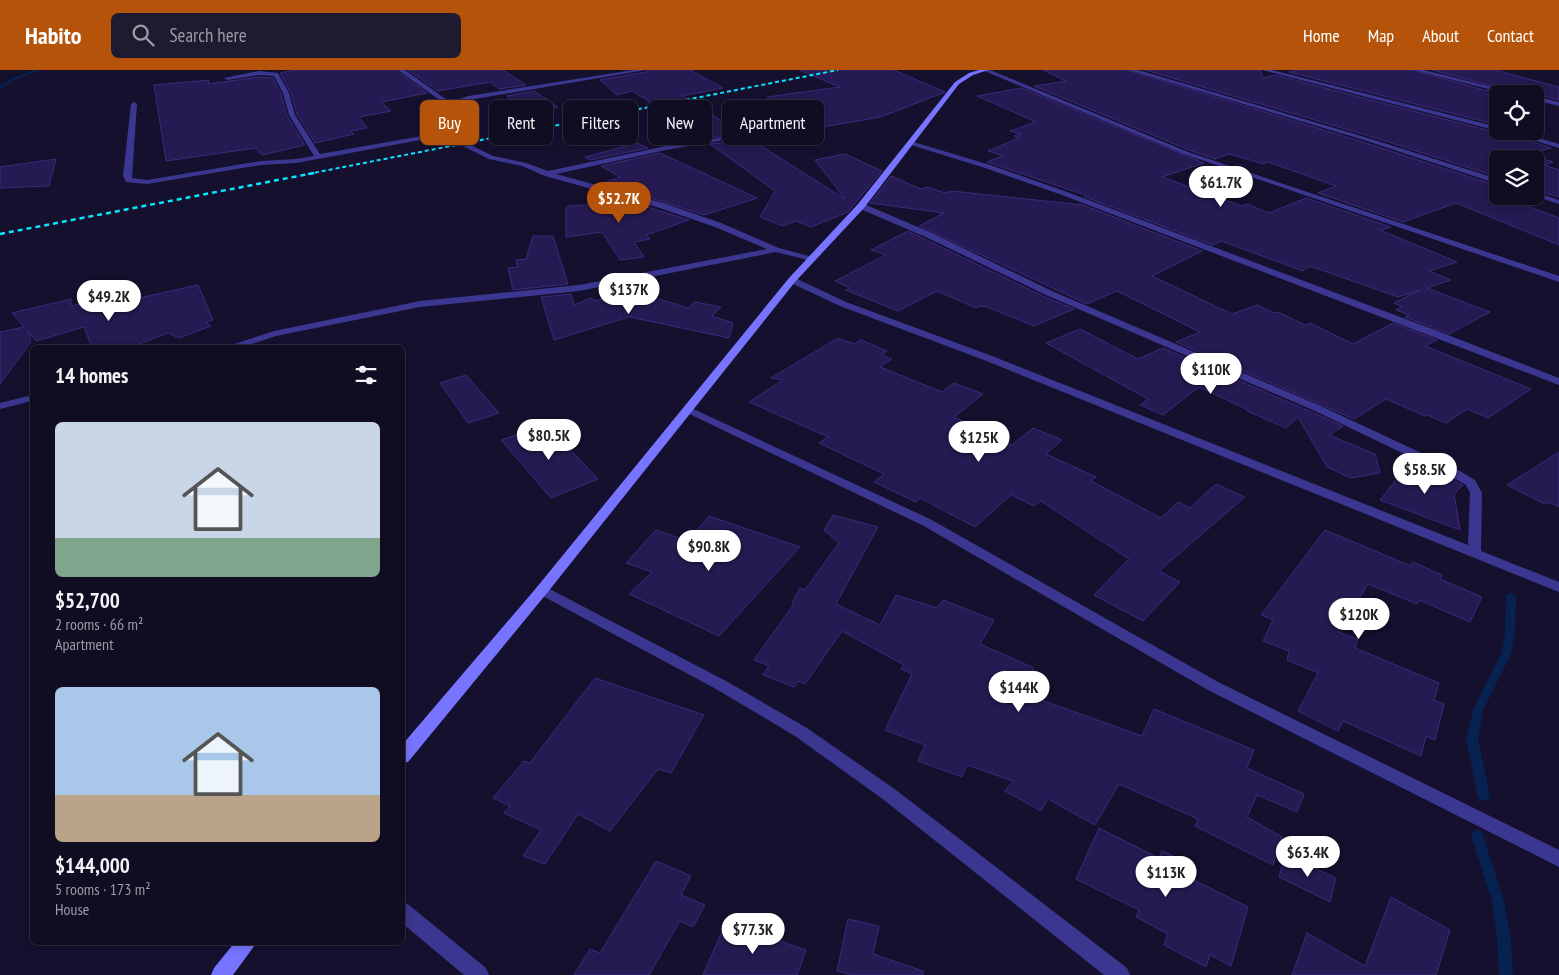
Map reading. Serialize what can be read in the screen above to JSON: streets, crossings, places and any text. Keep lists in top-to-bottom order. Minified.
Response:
{"page":{"header":"Habito","search":"Search here","nav":["Home","Map","About","Contact"],"chip":["Buy","Rent","Filters","New","Apartment"],"price":["$61.7K","$52.7K","$137K","$49.2K","$110K","$80.5K","$125K","$58.5K","$90.8K","$120K","$144K","$63.4K","$113K","$77.3K"],"heading":"14 homes","list":[{"name":"$52,700","note":"2 rooms · 66 m² · Apartment"},{"name":"$144,000","note":"5 rooms · 173 m² · House"}]}}
